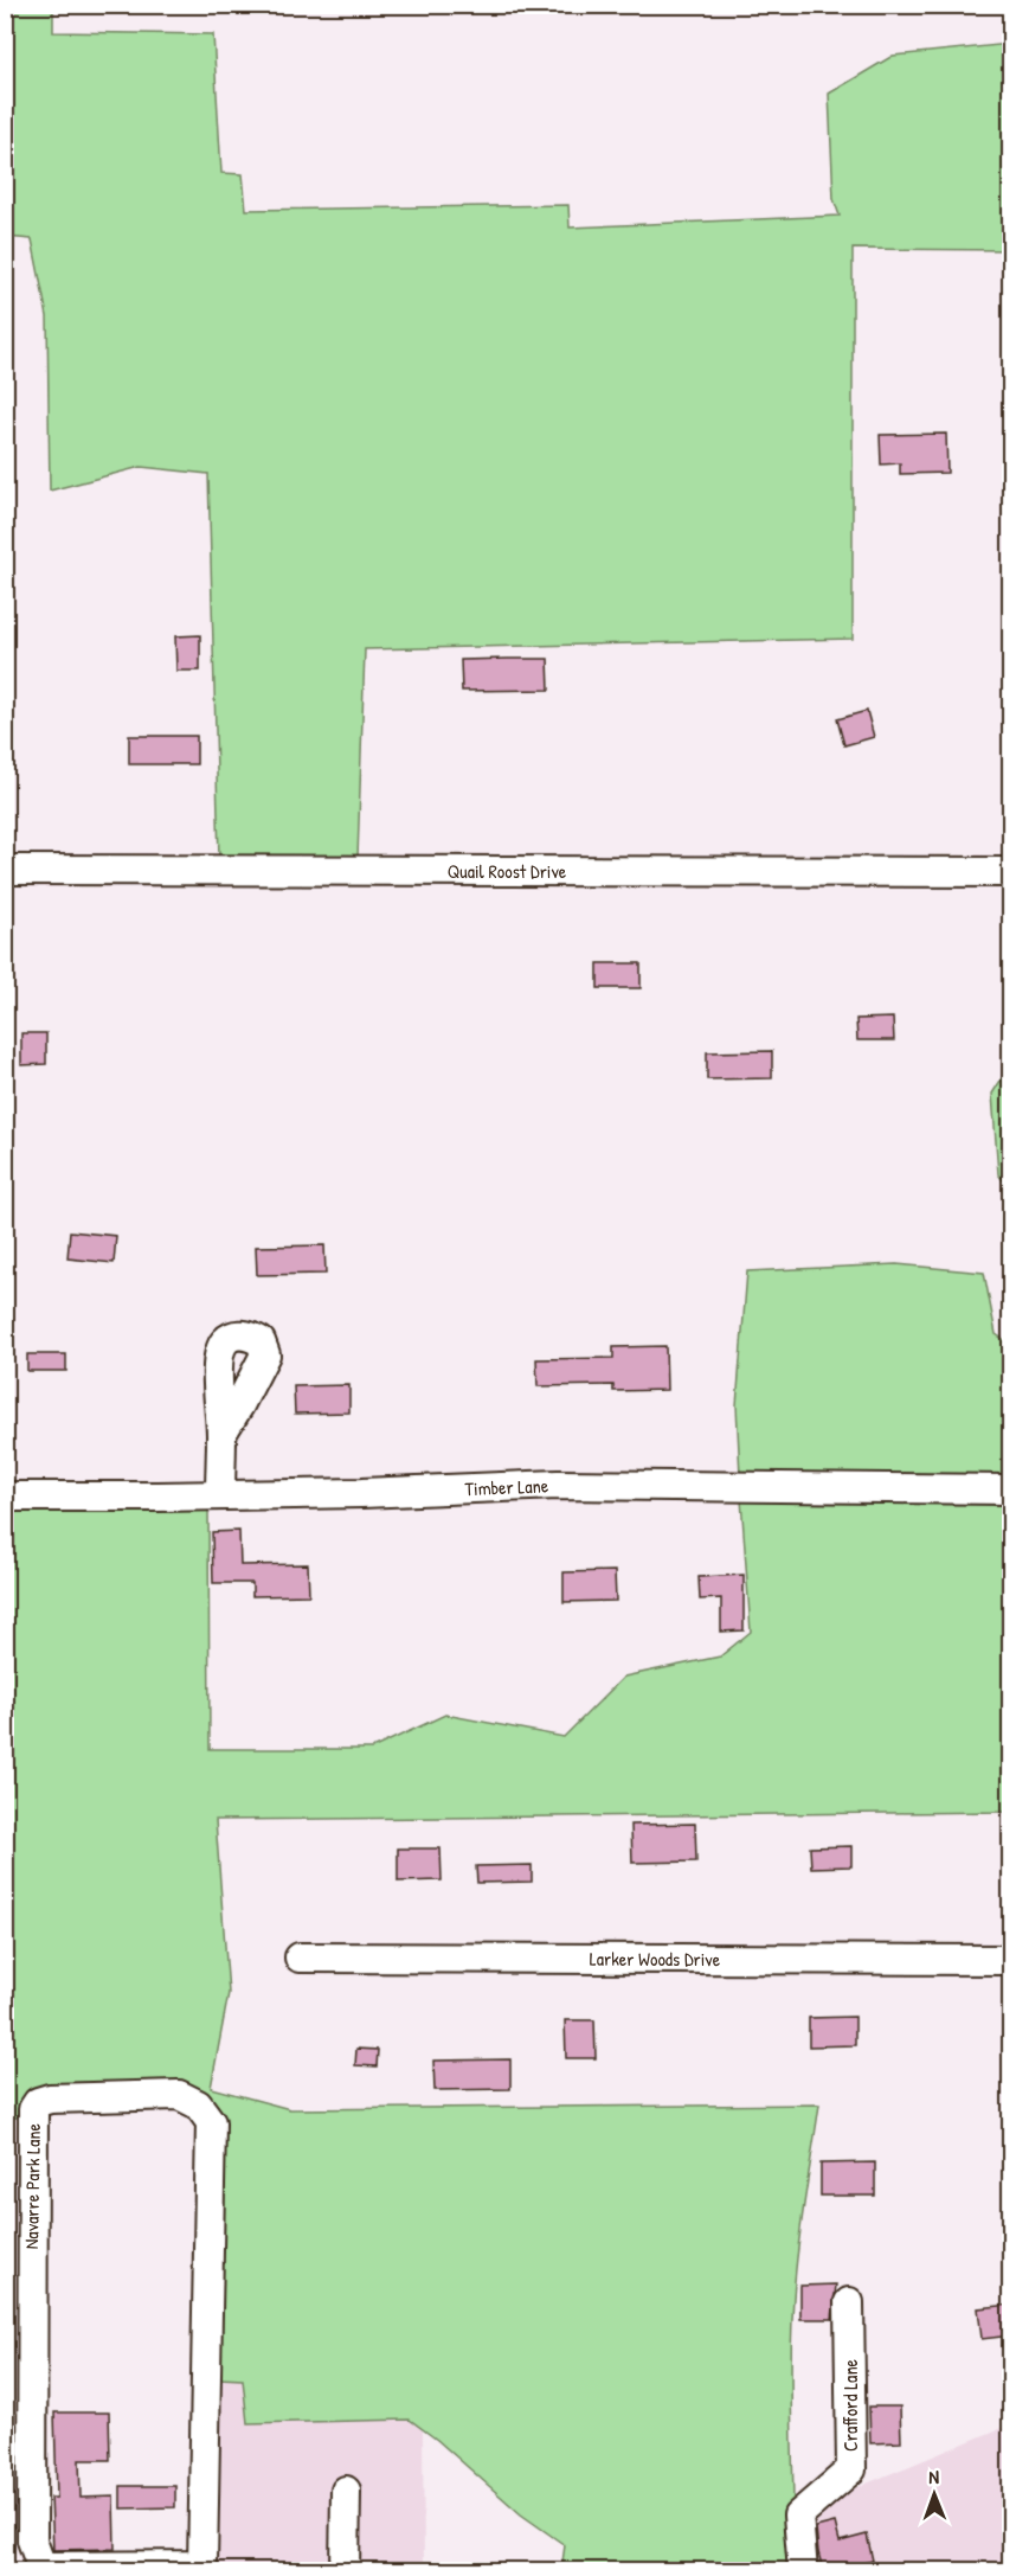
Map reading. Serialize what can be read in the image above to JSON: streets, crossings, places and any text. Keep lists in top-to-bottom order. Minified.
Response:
{"streets":{"street":["Quail Roost Drive","Timber Lane","Larker Woods Drive","Navarre Park Lane","Crafford Lane"]},"north":"top"}
